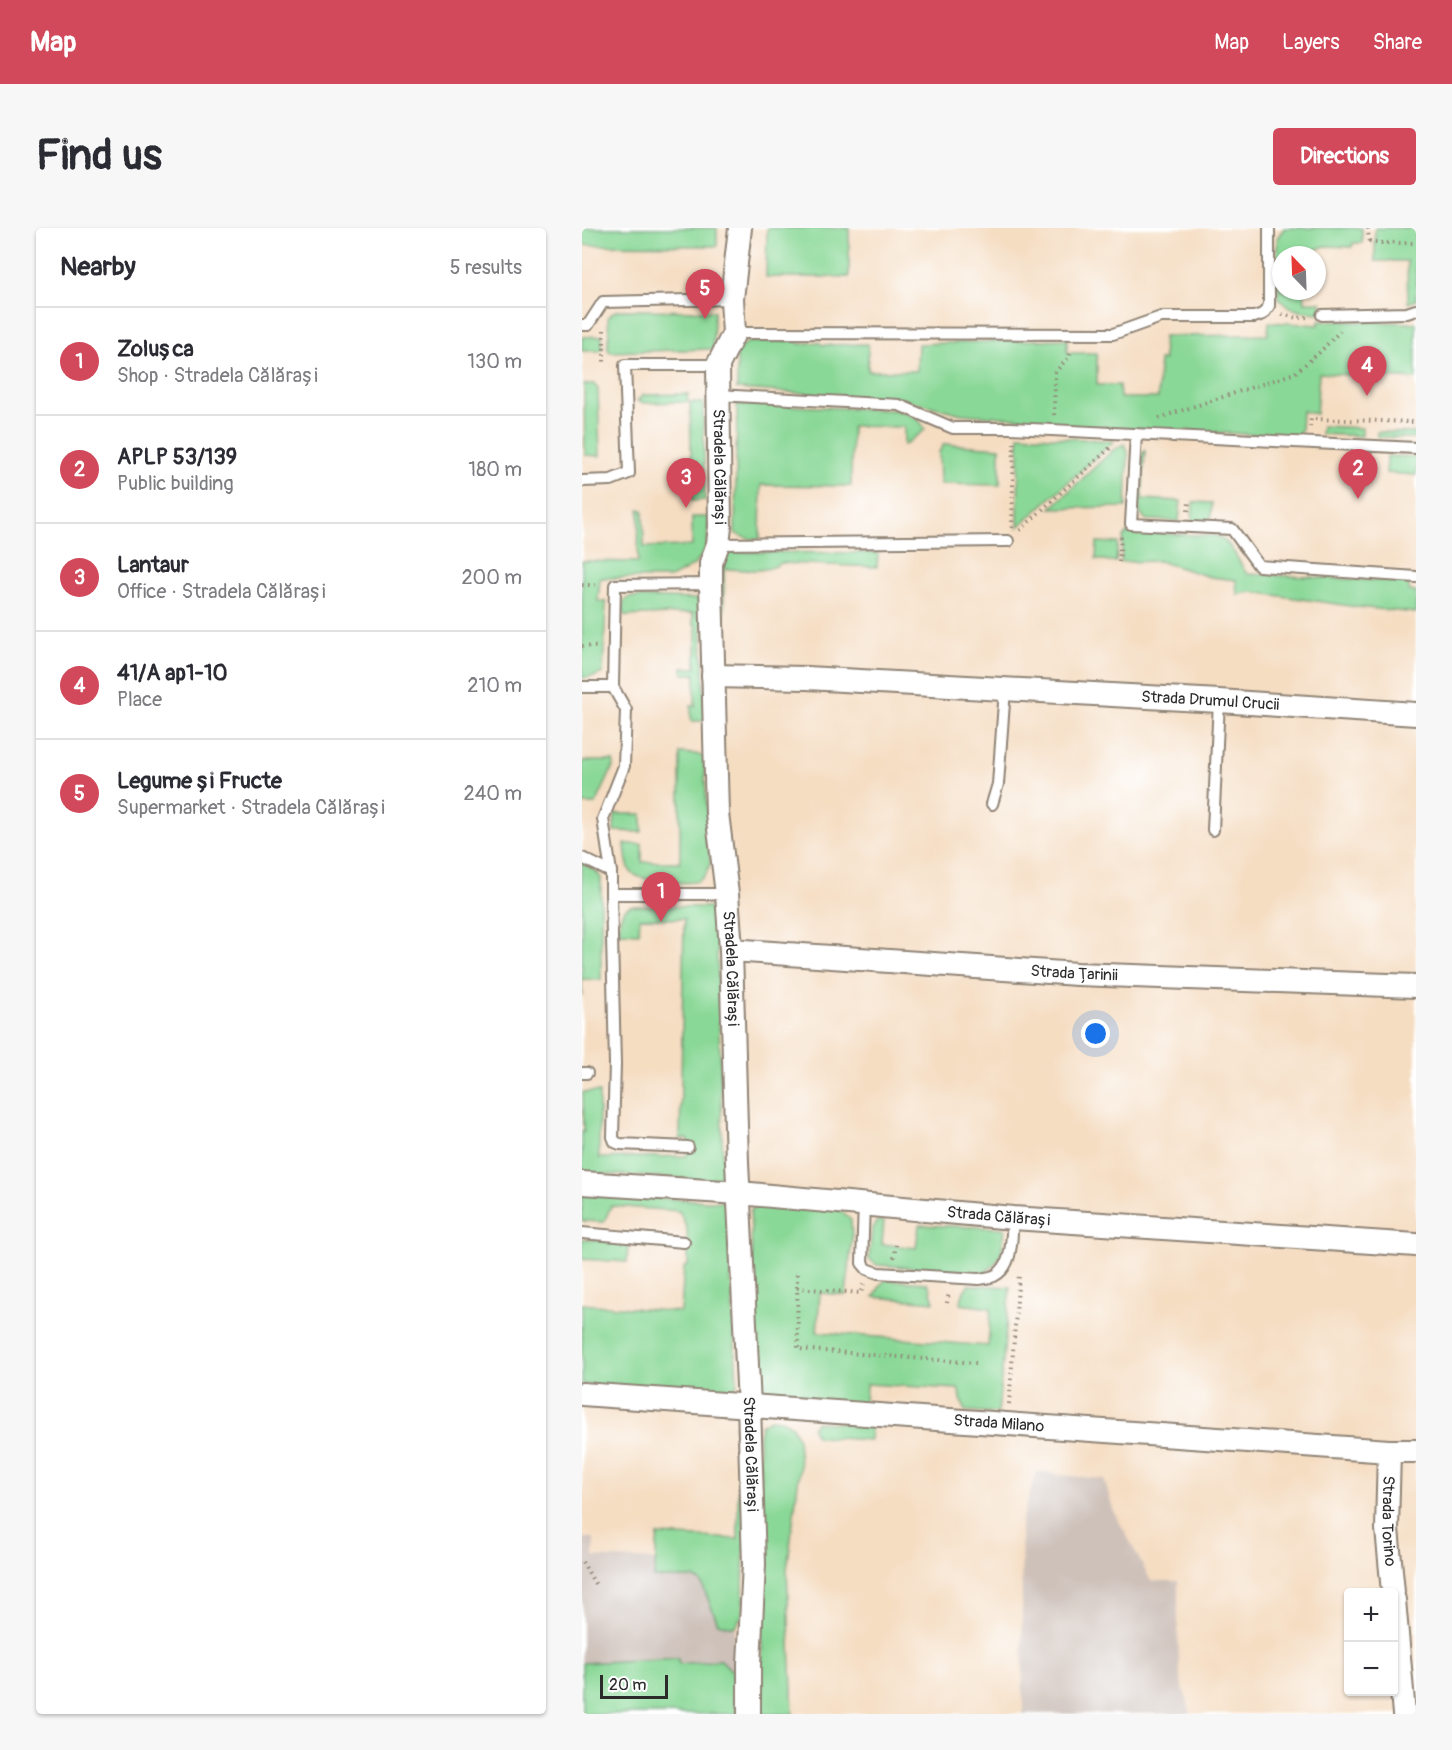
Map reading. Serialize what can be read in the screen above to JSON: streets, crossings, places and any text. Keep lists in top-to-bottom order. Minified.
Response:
{"streets":{"street":["Stradela Călărași","Strada Drumul Crucii","Strada Țarinii","Strada Călărași","Strada Milano","Strada Torino"]},"crossings":[["Stradela Călărași","Strada Drumul Crucii"],["Stradela Călărași","Strada Țarinii"],["Stradela Călărași","Strada Călărași"],["Stradela Călărași","Strada Milano"],["Strada Milano","Strada Torino"]],"scale_bar":"20 m","north":"top left","page":{"header":"Map","nav":["Map","Layers","Share"],"buttons":"Directions","title":"Find us","heading":["Nearby","5 results"],"pins":["5","4","2","3","1"],"list":[{"mark":"1","name":"Zolușca","note":"Shop · Stradela Călărași","value":"130 m"},{"mark":"2","name":"APLP 53/139","note":"Public building","value":"180 m"},{"mark":"3","name":"Lantaur","note":"Office · Stradela Călărași","value":"200 m"},{"mark":"4","name":"41/A ap1-10","note":"Place","value":"210 m"},{"mark":"5","name":"Legume și Fructe","note":"Supermarket · Stradela Călărași","value":"240 m"}],"map_buttons":["+","−"],"scale":"20 m"}}
